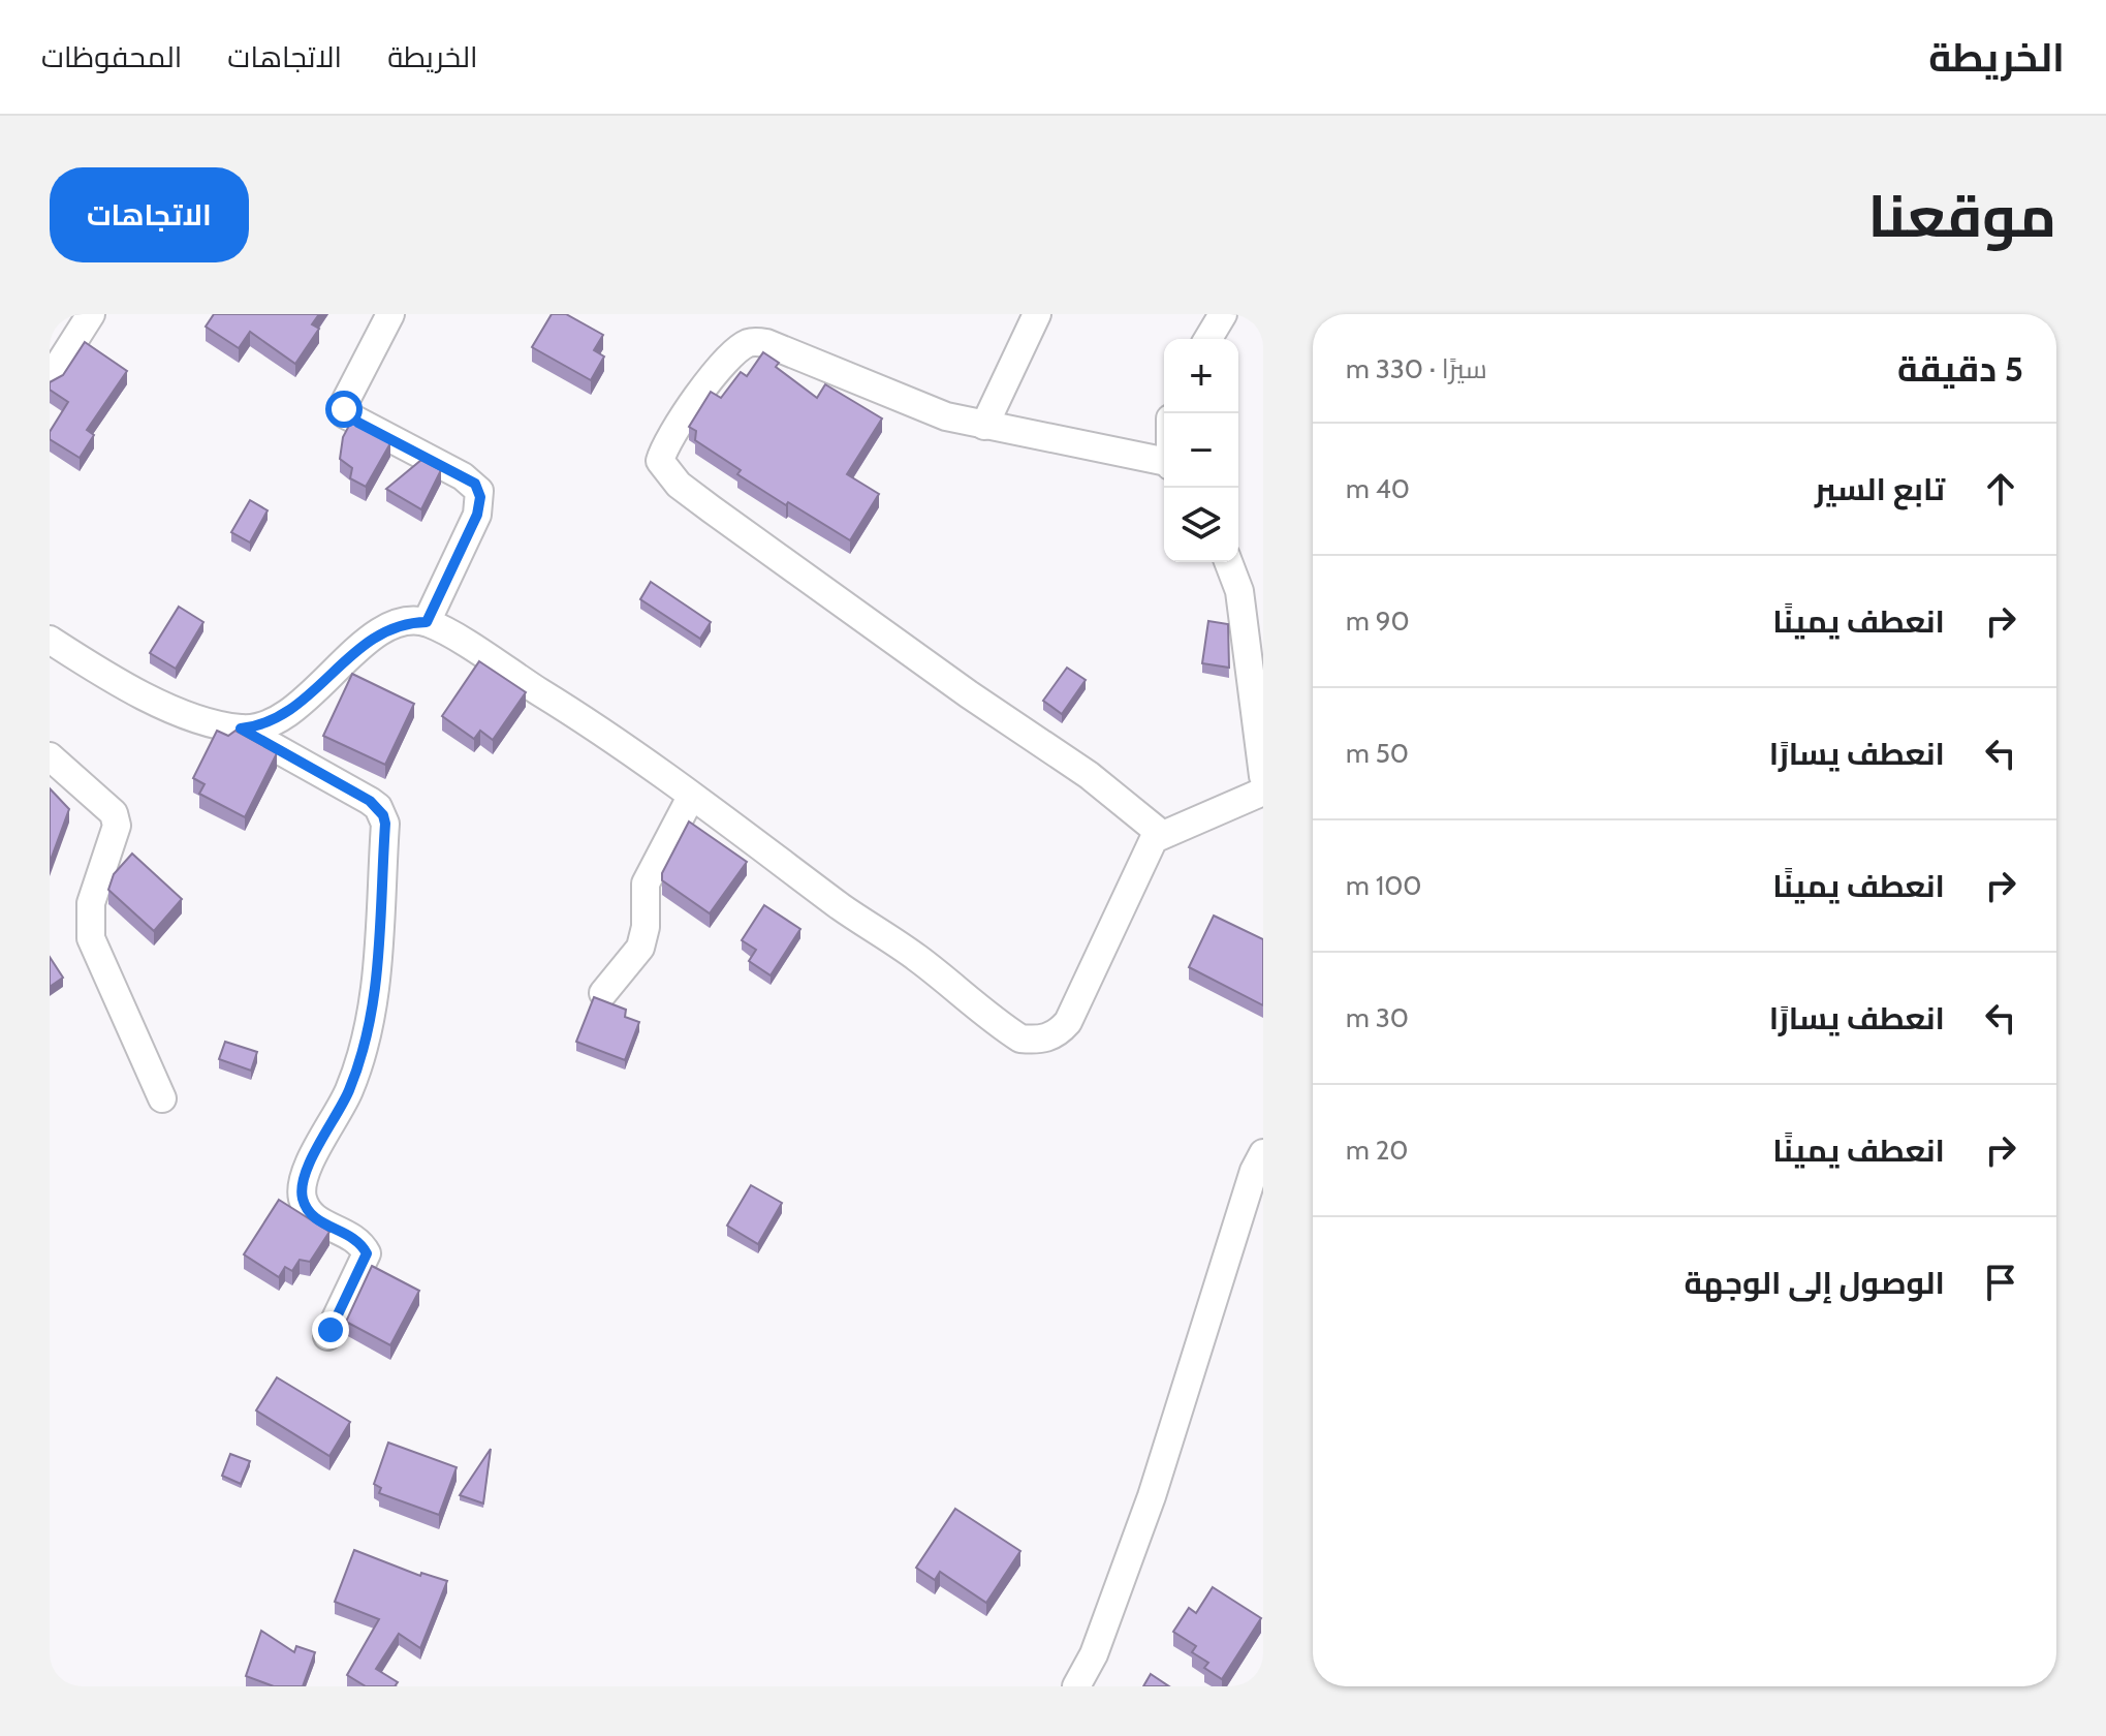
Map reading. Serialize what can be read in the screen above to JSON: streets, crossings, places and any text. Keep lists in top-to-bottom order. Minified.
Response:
{"page":{"header":"الخريطة","nav":["الخريطة","الاتجاهات","المحفوظات"],"title":"موقعنا","buttons":"الاتجاهات","heading":["5 دقيقة","سيرًا · 330 m"],"map_buttons":["+","−"],"list":[["تابع السير","40 m"],["انعطف يمينًا","90 m"],["انعطف يسارًا","50 m"],["انعطف يمينًا","100 m"],["انعطف يسارًا","30 m"],["انعطف يمينًا","20 m"],"الوصول إلى الوجهة"]}}
